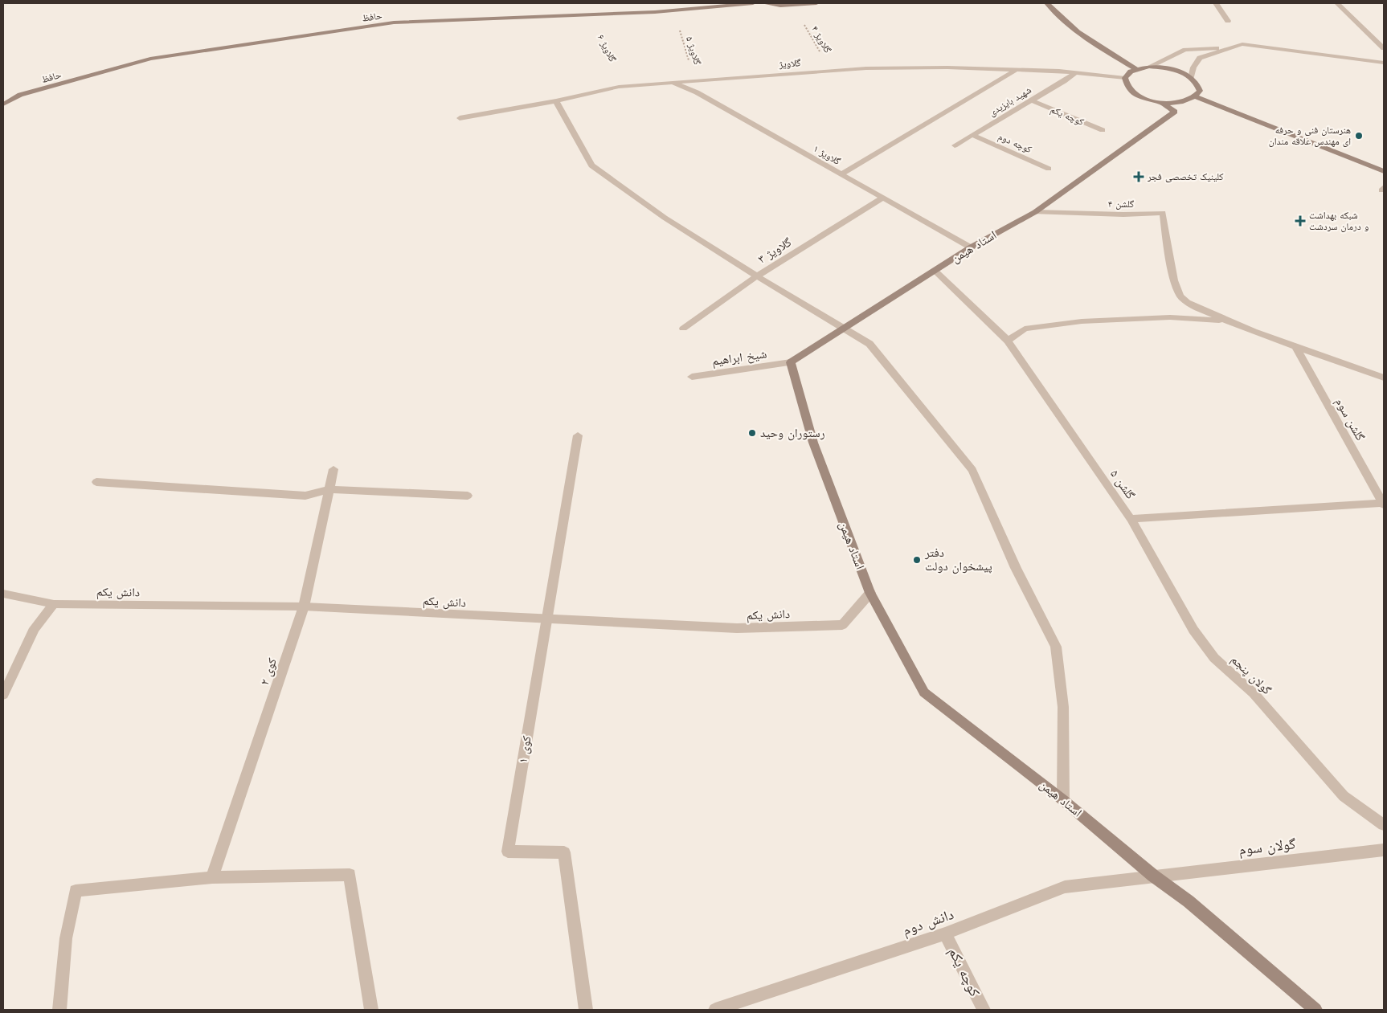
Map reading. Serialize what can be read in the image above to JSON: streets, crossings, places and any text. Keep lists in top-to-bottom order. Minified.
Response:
{"streets":{"main road":["حافظ","استاد هیمن"],"street":["گلاویژ","شهید بایزیدی","کوچه یکم","کوچه دوم","گلاویژ ۱","گلشن ۴","گلاویژ ۳","شیخ ابراهیم","گلشن سوم","گلشن ۵","دانش یکم","کوی ۲","گولان پنجم","کوی ۱","گولان سوم","دانش دوم"],"path":["گلاویژ ۴","گلاویژ ۵"]},"crossings":[["گلاویژ ۴","گلاویژ"],["گلاویژ ۵","گلاویژ"],["گلاویژ","شهید بایزیدی"],["گلاویژ","گلاویژ ۱"],["شهید بایزیدی","کوچه یکم"],["شهید بایزیدی","کوچه دوم"],["کوچه یکم","دانش دوم"],["گلاویژ ۱","استاد هیمن"],["گلاویژ ۱","گلاویژ ۳"],["گلشن ۴","استاد هیمن"],["استاد هیمن","شیخ ابراهیم"],["استاد هیمن","گلشن ۵"],["استاد هیمن","دانش یکم"],["استاد هیمن","گولان سوم"],["استاد هیمن","دانش دوم"],["گلشن سوم","گلشن ۵"],["گلشن ۵","گولان پنجم"],["دانش یکم","کوی ۲"],["دانش یکم","کوی ۱"],["گولان سوم","دانش دوم"]],"places":{"other":["هنرستان فنی و حرفه ای مهندس علاقه مندان","رستوران وحید","دفتر پیشخوان دولت"],"health":["کلینیک تخصصی فجر","شبکه بهداشت و درمان سردشت"]}}
